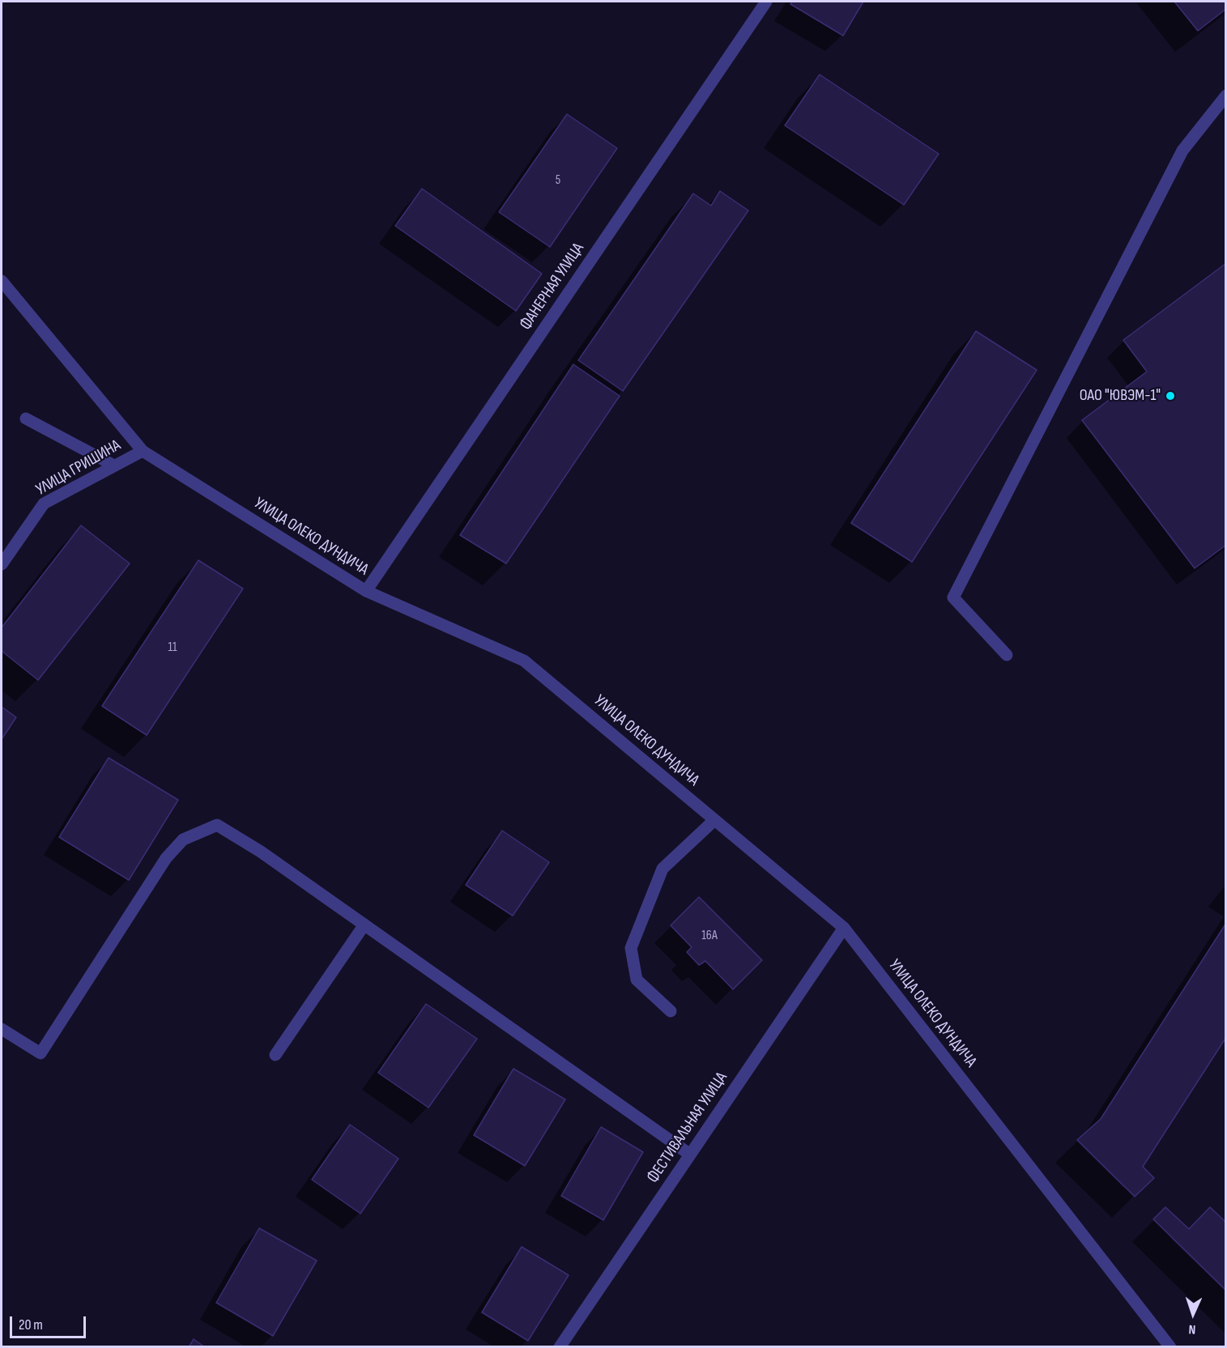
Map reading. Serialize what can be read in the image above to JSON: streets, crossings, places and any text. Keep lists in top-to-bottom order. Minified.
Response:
{"streets":{"street":["ФАНЕРНАЯ УЛИЦА","УЛИЦА ГРИШИНА","УЛИЦА ОЛЕКО ДУНДИЧА","ФЕСТИВАЛЬНАЯ УЛИЦА"]},"crossings":[["ФАНЕРНАЯ УЛИЦА","УЛИЦА ОЛЕКО ДУНДИЧА"],["УЛИЦА ГРИШИНА","УЛИЦА ОЛЕКО ДУНДИЧА"],["УЛИЦА ОЛЕКО ДУНДИЧА","ФЕСТИВАЛЬНАЯ УЛИЦА"]],"places":["ОАО \"ЮВЭМ-1\""],"house_numbers":["5","11","16А"],"scale_bar":"20 m","north":"bottom"}
